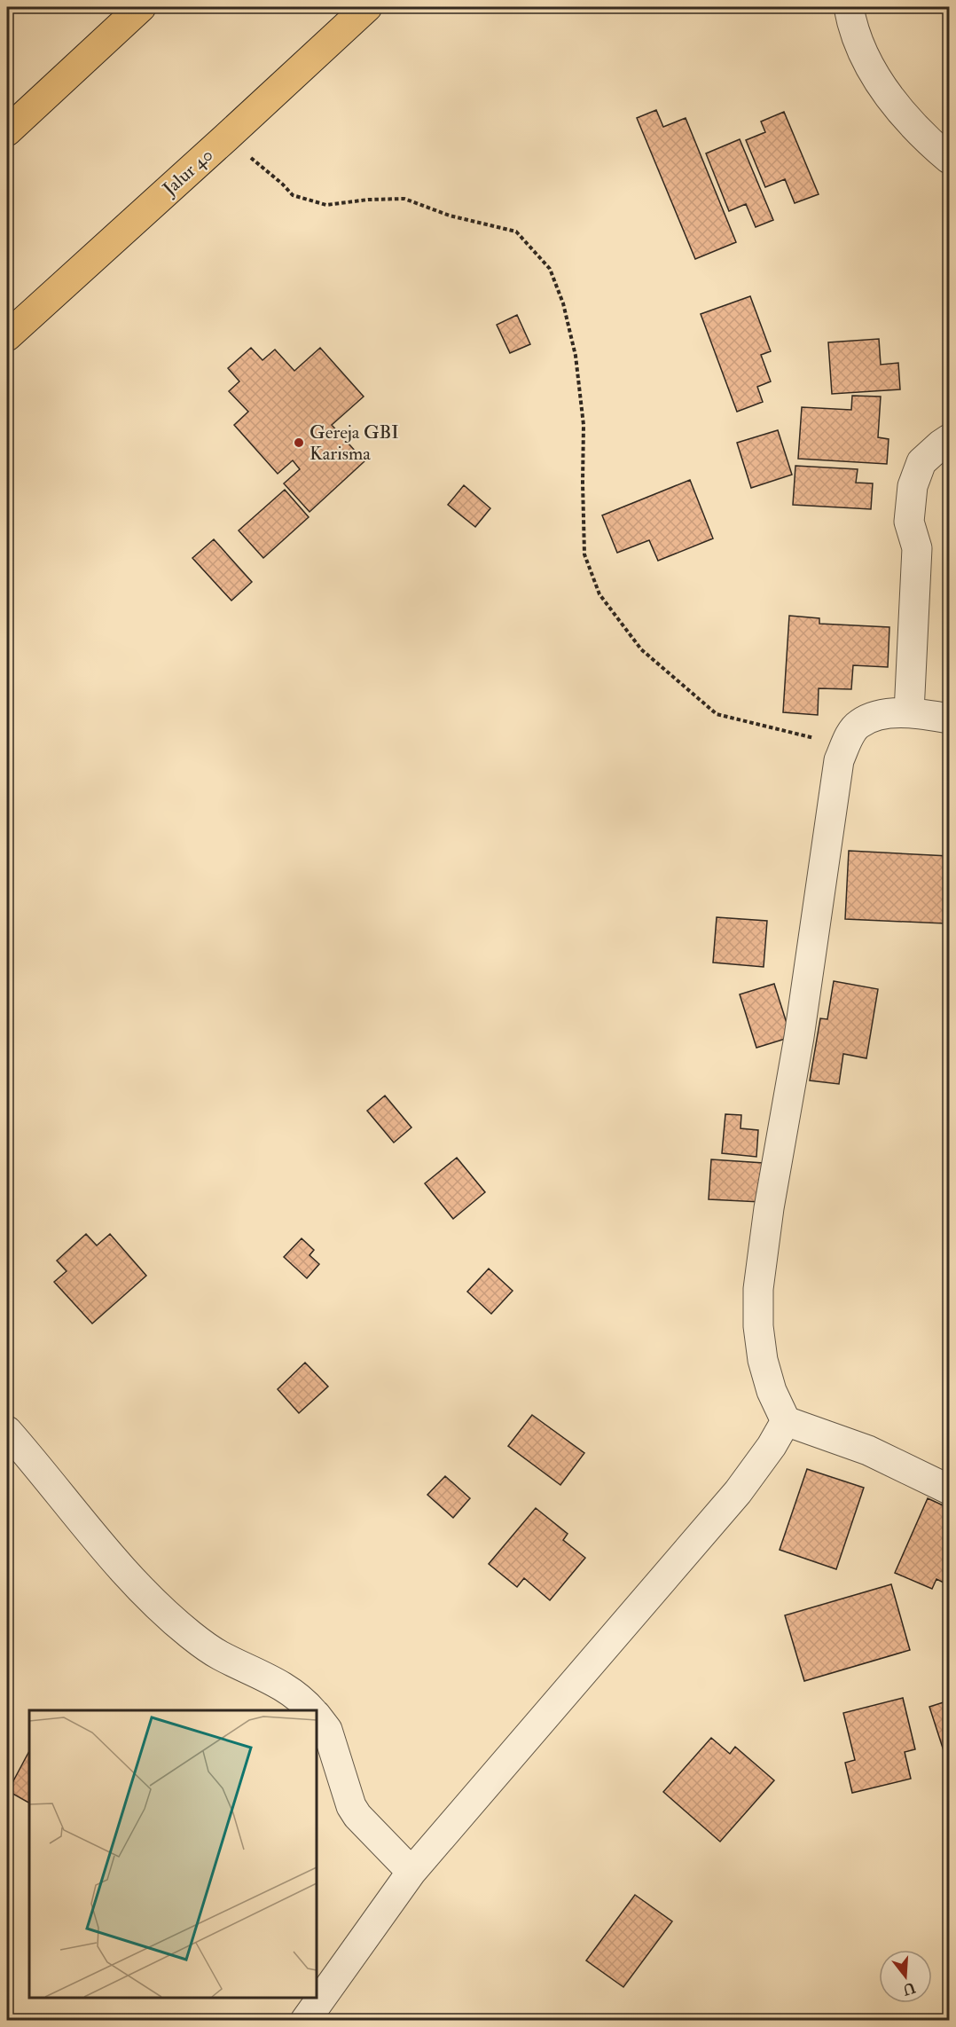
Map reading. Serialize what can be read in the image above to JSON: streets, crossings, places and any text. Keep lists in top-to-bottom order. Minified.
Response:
{"streets":{"highway":["Jalur 40"]},"places":["Gereja GBI Karisma"],"north":"bottom"}
